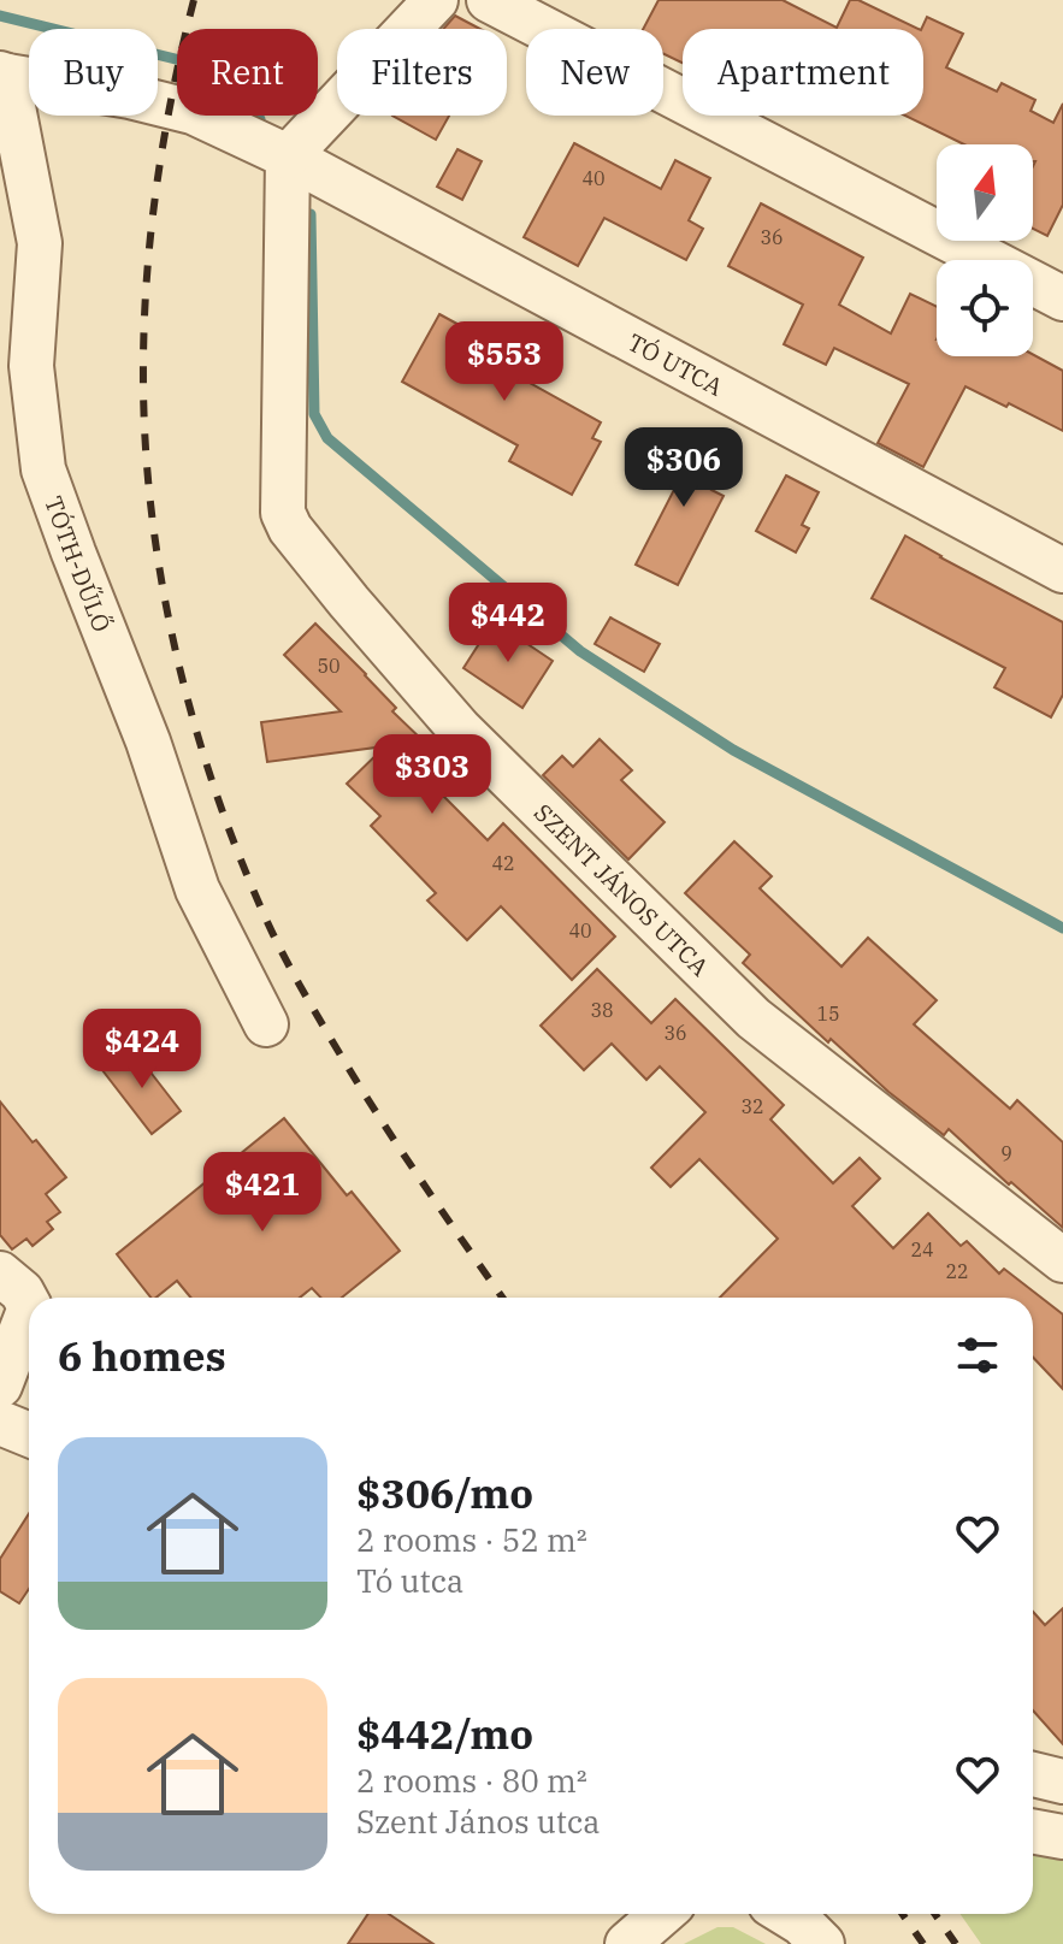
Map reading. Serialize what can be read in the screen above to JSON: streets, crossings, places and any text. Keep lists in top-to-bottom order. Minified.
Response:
{"streets":{"street":["TÓ UTCA","TÓTH-DŰLŐ","SZENT JÁNOS UTCA"]},"crossings":[["TÓ UTCA","TÓTH-DŰLŐ"],["TÓ UTCA","SZENT JÁNOS UTCA"]],"house_numbers":["40","36","50","42","40","38","15","36","32","9","24","22"],"north":"top","page":{"chip":["Buy","Rent","Filters","New","Apartment"],"price":["$553","$306","$442","$303","$424","$421"],"heading":"6 homes","list":[{"name":"$306/mo","note":"2 rooms · 52 m² · Tó utca"},{"name":"$442/mo","note":"2 rooms · 80 m² · Szent János utca"}]}}
